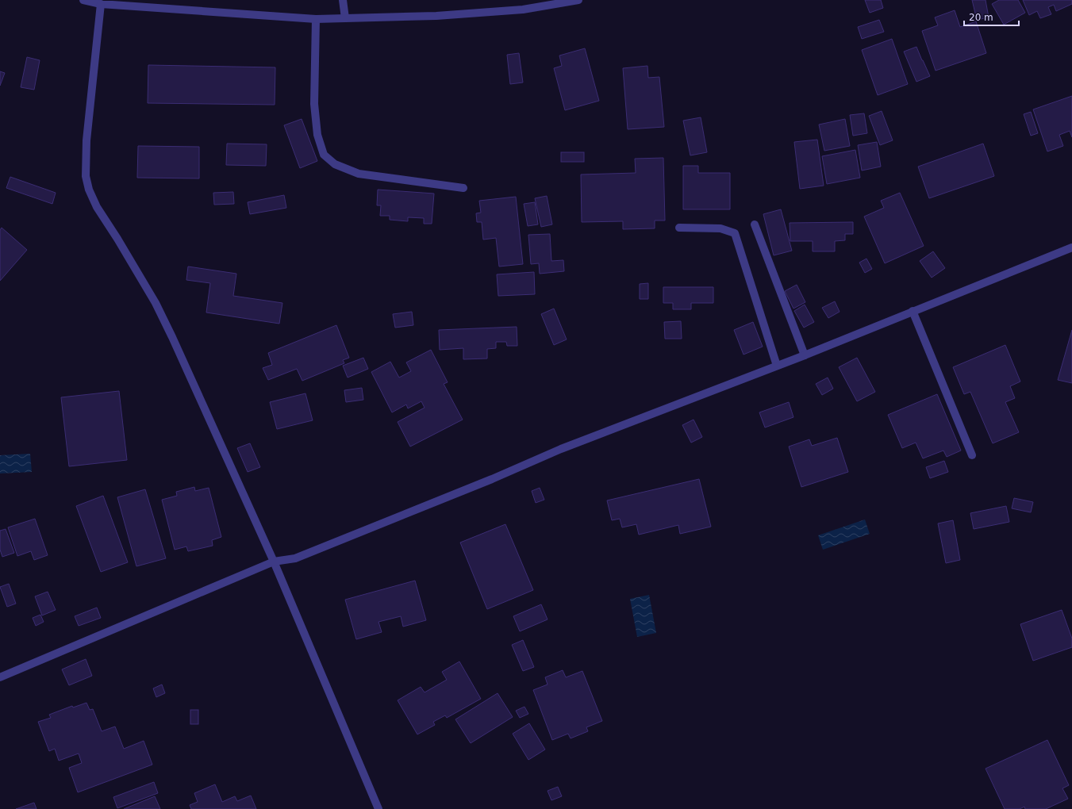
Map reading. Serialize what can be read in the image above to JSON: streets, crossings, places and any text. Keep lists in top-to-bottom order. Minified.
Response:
{"scale_bar":"20 m"}
